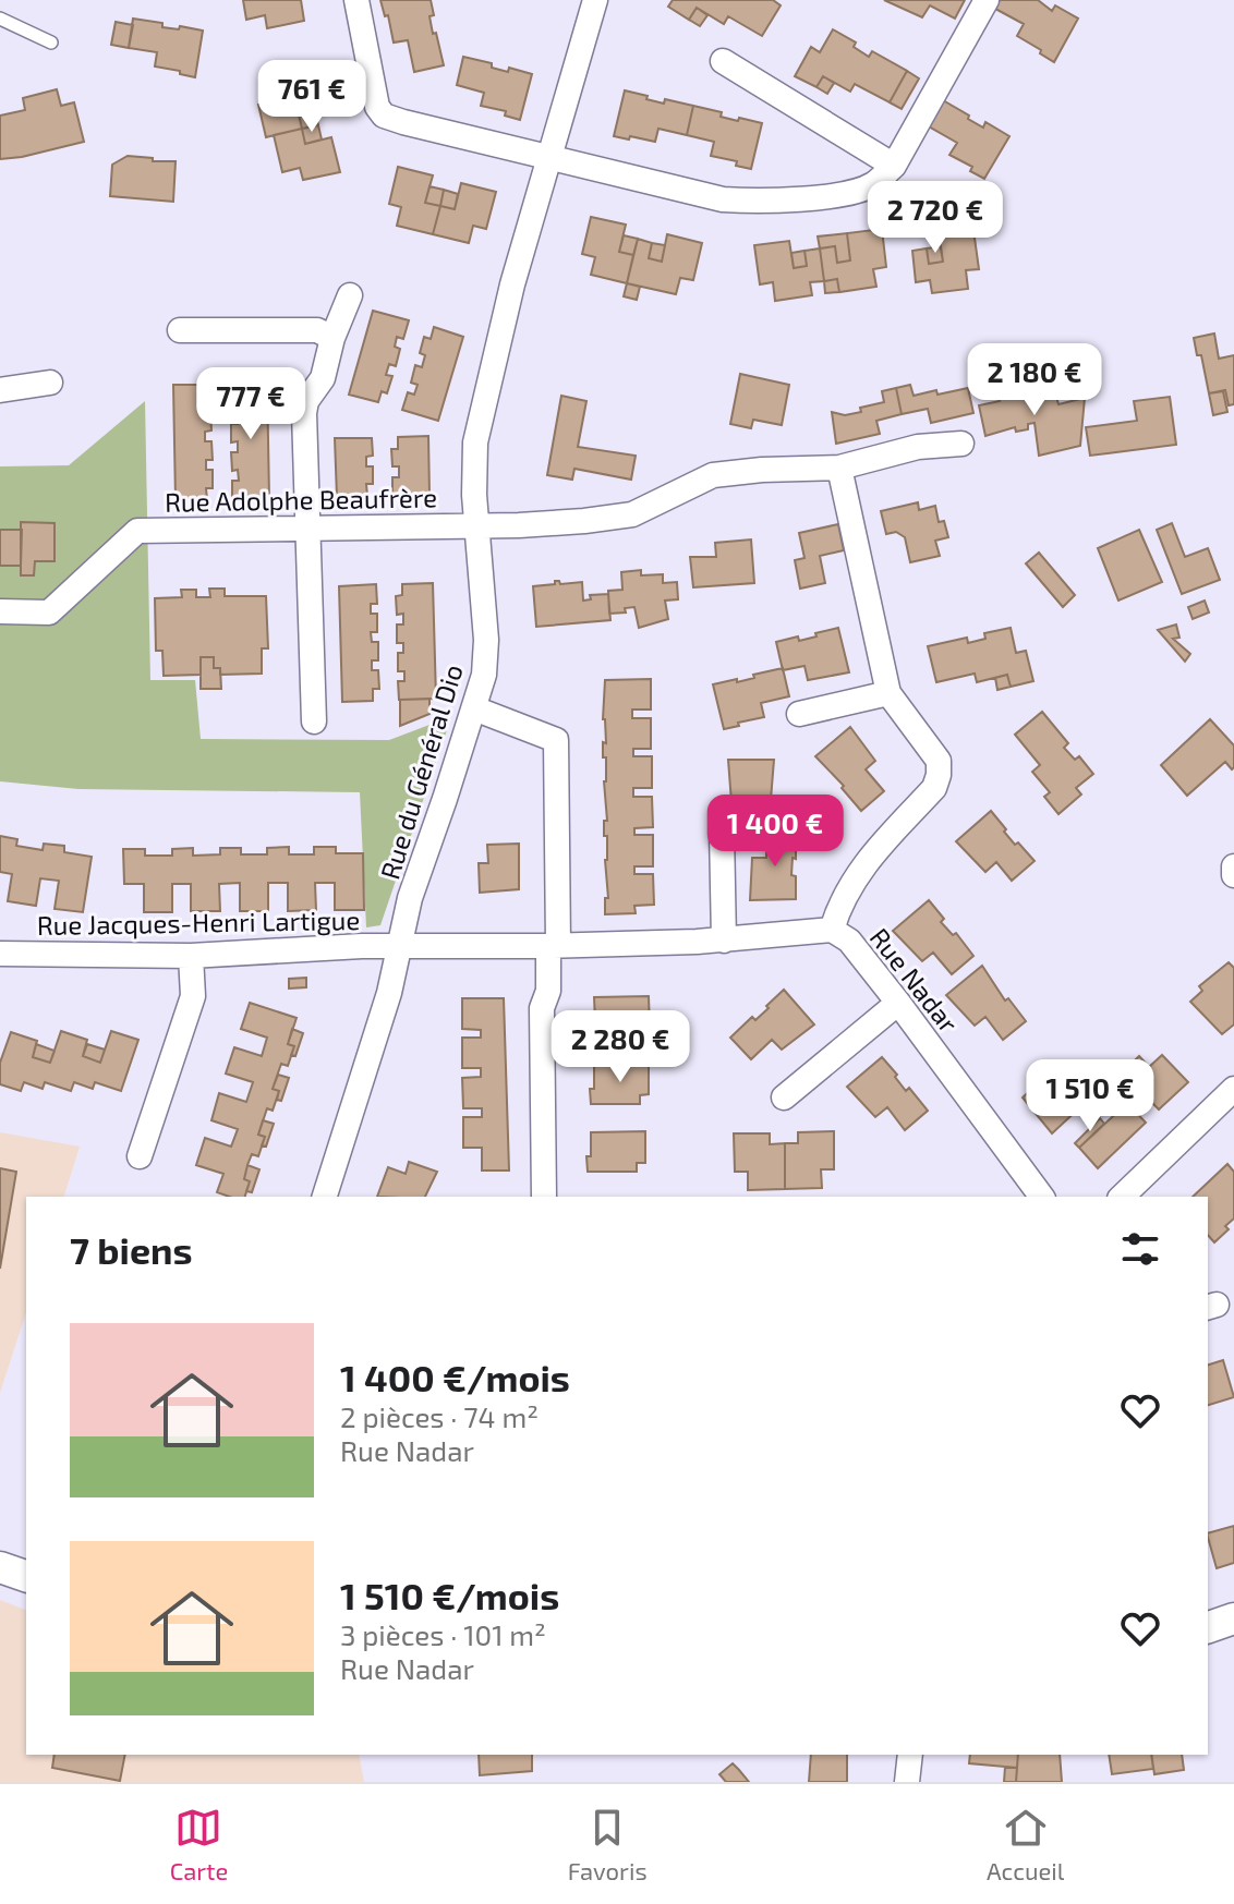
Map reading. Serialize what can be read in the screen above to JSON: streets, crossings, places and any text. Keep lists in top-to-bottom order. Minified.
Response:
{"streets":{"street":["Rue Adolphe Beaufrère","Rue du Général Dio","Rue Jacques-Henri Lartigue","Rue Nadar"]},"crossings":[["Rue Adolphe Beaufrère","Rue du Général Dio"],["Rue du Général Dio","Rue Jacques-Henri Lartigue"],["Rue du Général Dio","Rue Nadar"],["Rue Jacques-Henri Lartigue","Rue Nadar"]],"page":{"price":["761 €","2 720 €","2 180 €","777 €","1 400 €","2 280 €","1 510 €"],"heading":"7 biens","list":[{"name":"1 400 €/mois","note":"2 pièces · 74 m² · Rue Nadar"},{"name":"1 510 €/mois","note":"3 pièces · 101 m² · Rue Nadar"}],"tabs":["Carte","Favoris","Accueil"]}}
